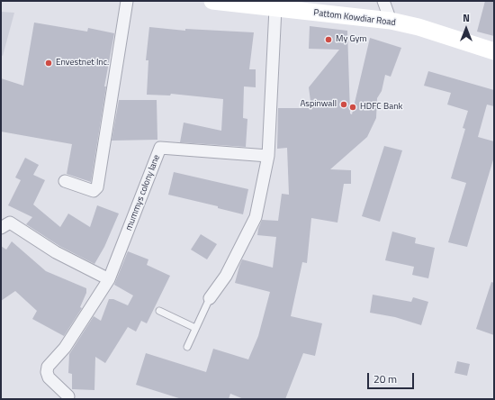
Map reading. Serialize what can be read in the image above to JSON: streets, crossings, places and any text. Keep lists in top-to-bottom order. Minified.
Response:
{"streets":{"main road":["Pattom Kowdiar Road"],"street":["mummys colony lane"]},"places":["My Gym","Envestnet Inc.","Aspinwall","HDFC Bank"],"scale_bar":"20 m","north":"top"}
